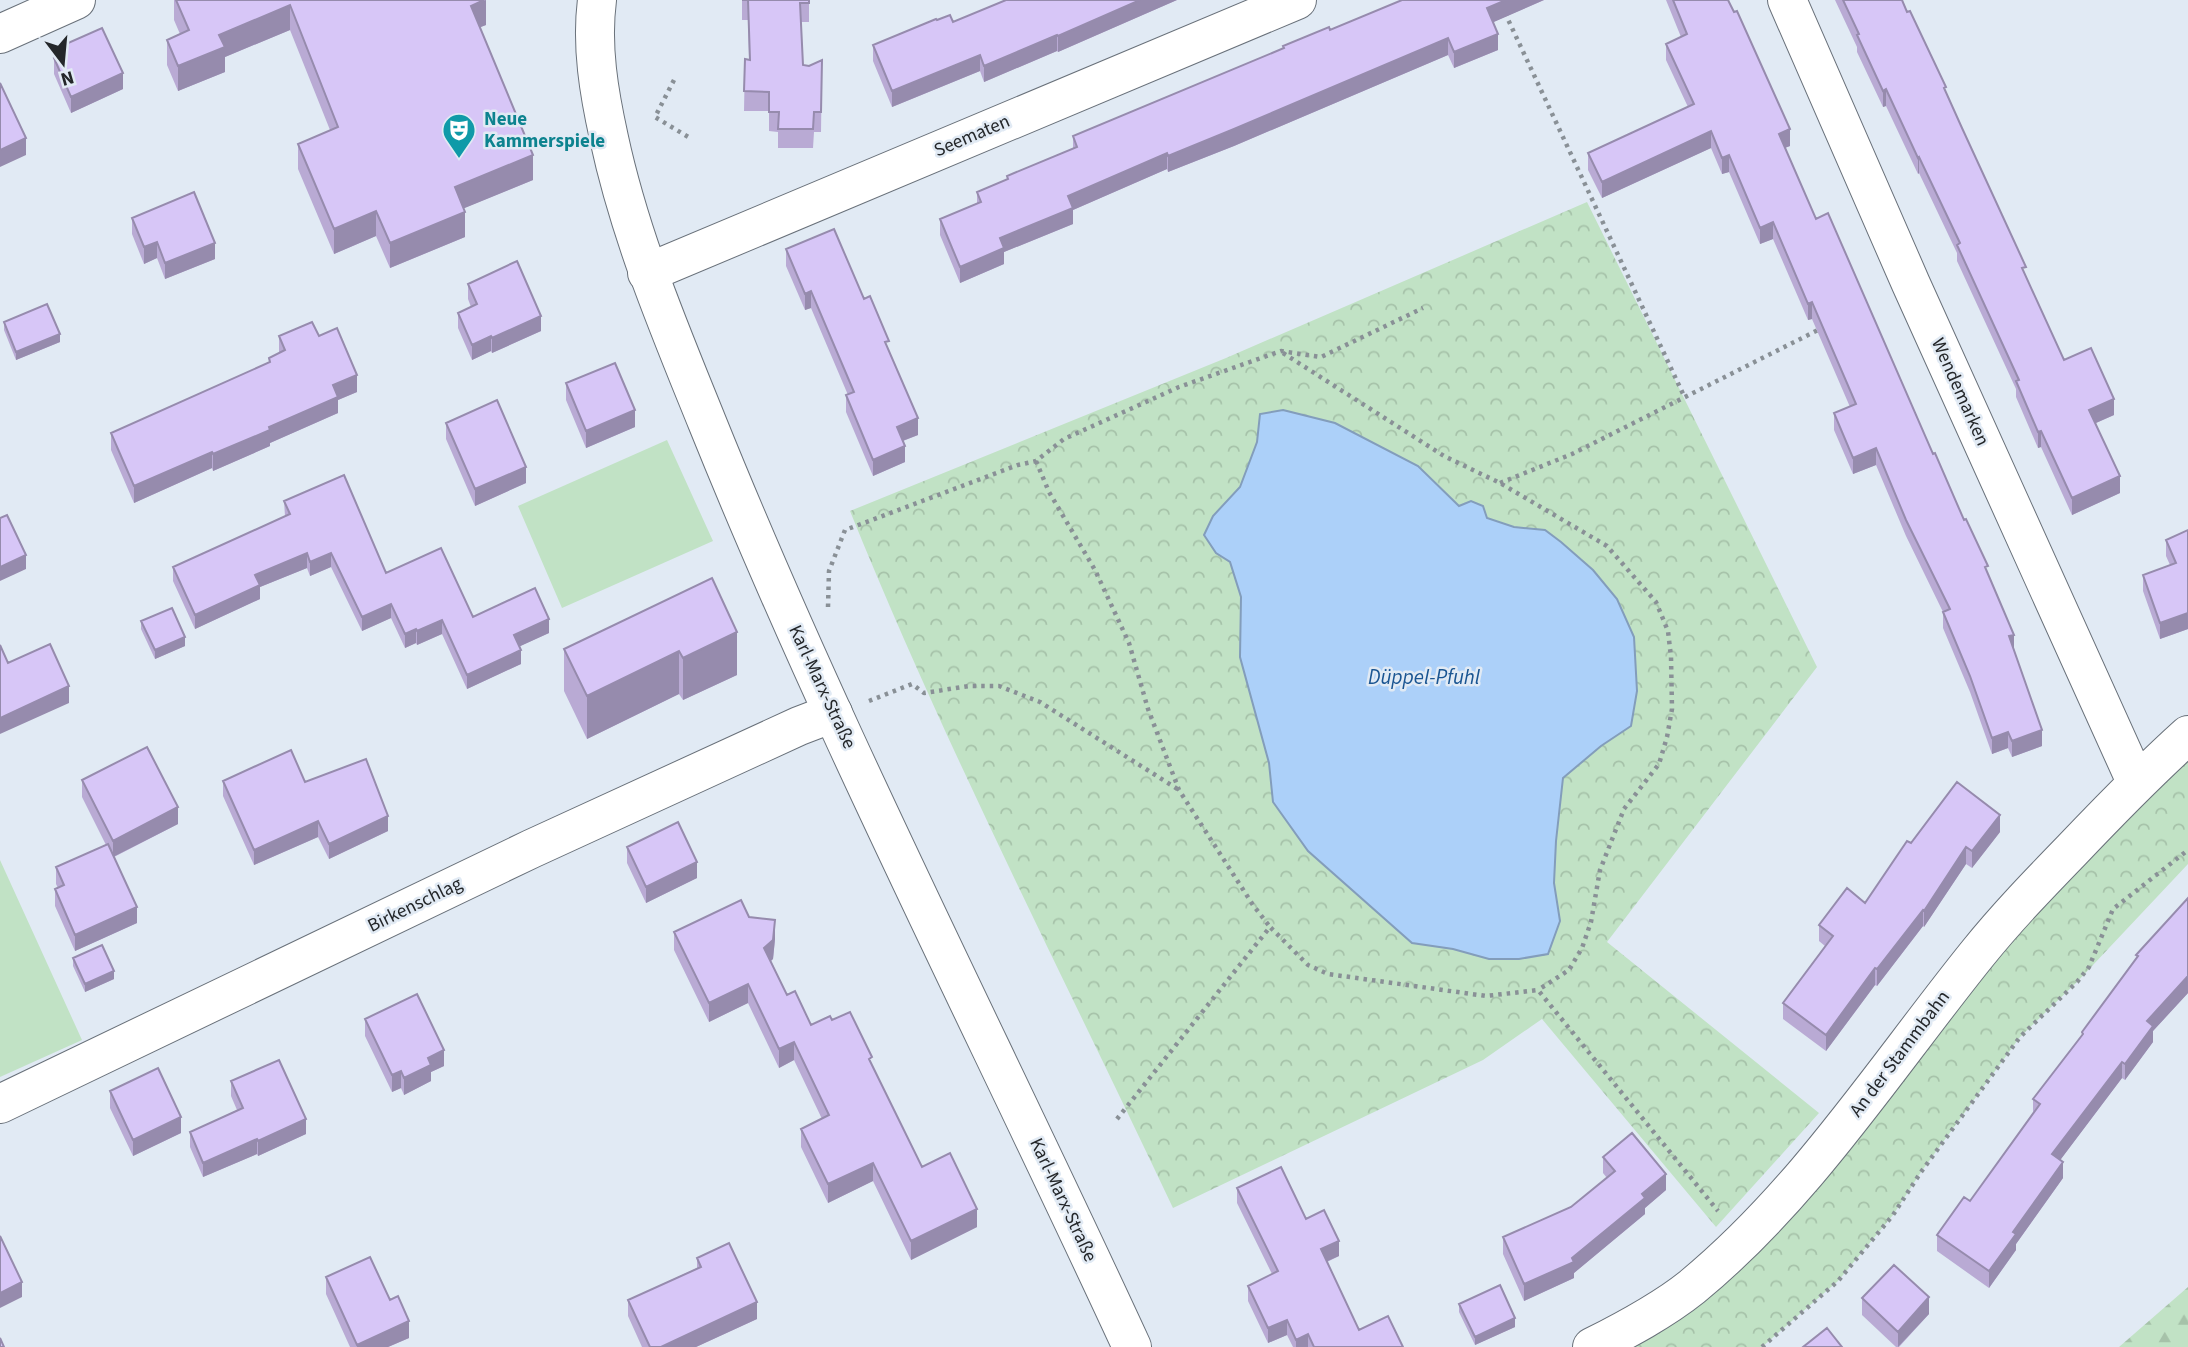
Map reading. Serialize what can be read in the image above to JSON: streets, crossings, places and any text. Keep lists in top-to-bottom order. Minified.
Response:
{"streets":{"street":["Seematen","Wendemarken","Karl-Marx-Straße","Birkenschlag","An der Stammbahn"]},"crossings":[["Seematen","Karl-Marx-Straße"],["Wendemarken","An der Stammbahn"],["Karl-Marx-Straße","Birkenschlag"]],"water":["Düppel-Pfuhl"],"places":{"theatre":["Neue Kammerspiele"]},"north":"bottom"}
